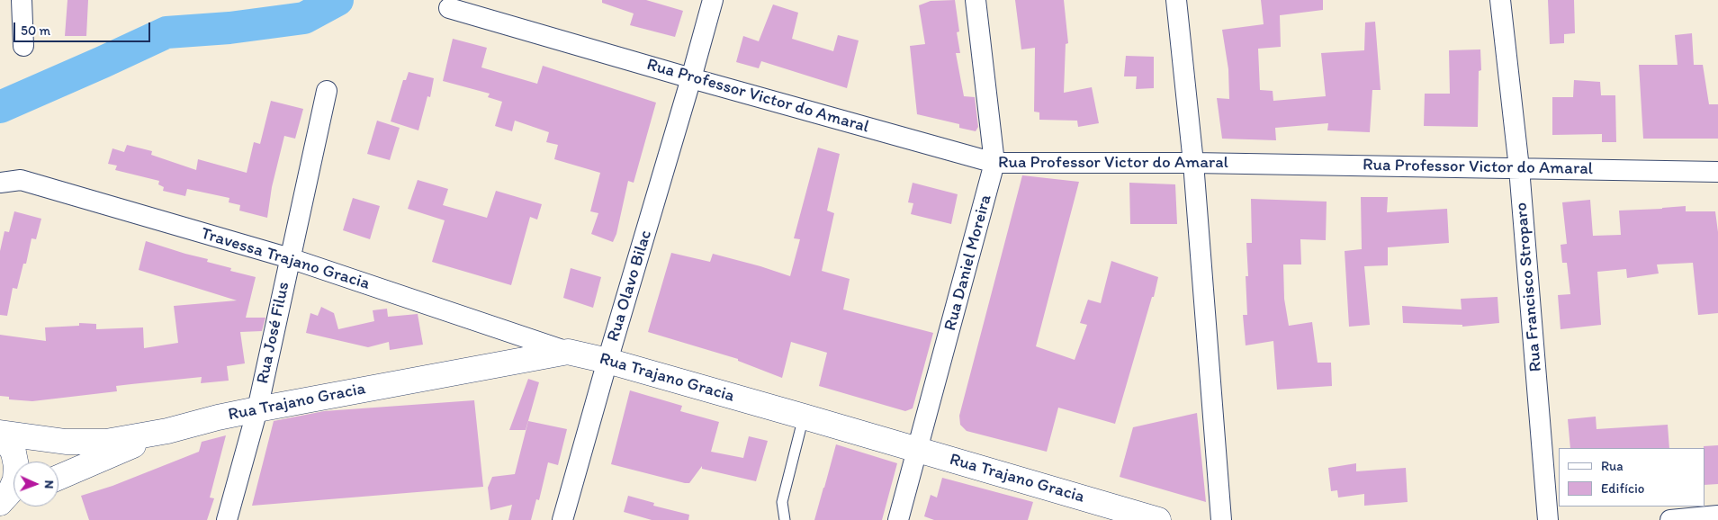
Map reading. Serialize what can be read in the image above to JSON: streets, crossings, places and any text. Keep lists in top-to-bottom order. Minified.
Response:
{"streets":{"main road":["Rua Trajano Gracia"],"street":["Rua Professor Victor do Amaral","Travessa Trajano Gracia","Rua Daniel Moreira","Rua Olavo Bilac","Rua Francisco Stroparo","Rua José Filus"]},"crossings":[["Rua Professor Victor do Amaral","Rua Daniel Moreira"],["Rua Professor Victor do Amaral","Rua Olavo Bilac"],["Rua Professor Victor do Amaral","Rua Francisco Stroparo"],["Travessa Trajano Gracia","Rua José Filus"],["Travessa Trajano Gracia","Rua Trajano Gracia"],["Rua Daniel Moreira","Rua Trajano Gracia"],["Rua Olavo Bilac","Rua Trajano Gracia"],["Rua José Filus","Rua Trajano Gracia"]],"legend":["Rua","Edifício"],"scale_bar":"50 m","north":"right"}
